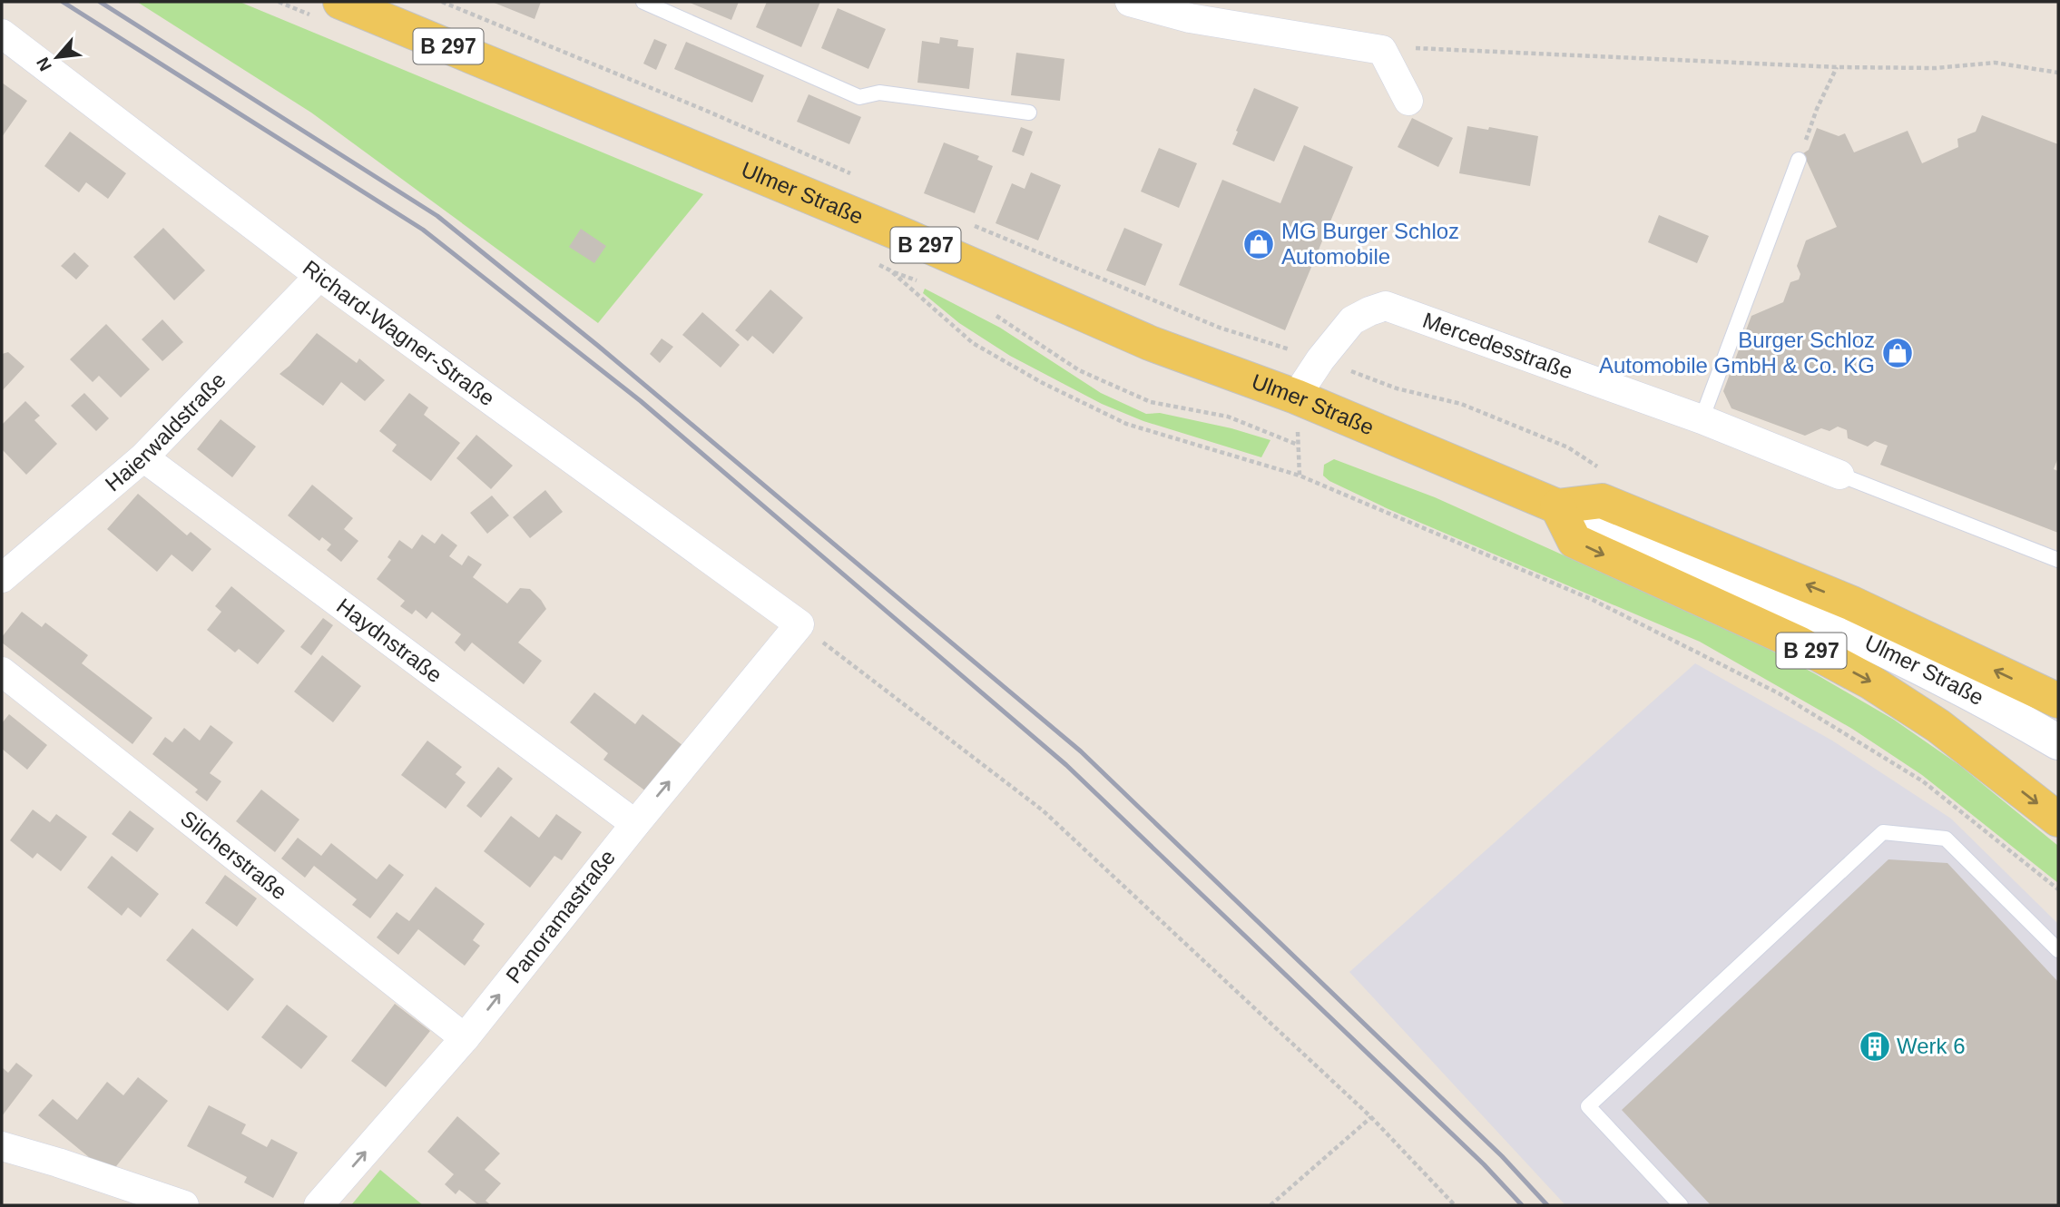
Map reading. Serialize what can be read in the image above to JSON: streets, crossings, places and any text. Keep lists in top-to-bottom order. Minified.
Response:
{"streets":{"main road":["B 297","Ulmer Straße"],"street":["Richard-Wagner-Straße","Mercedesstraße","Haierwaldstraße","Haydnstraße","Silcherstraße","Panoramastraße"]},"crossings":[["B 297","Ulmer Straße"],["Ulmer Straße","Mercedesstraße"],["Richard-Wagner-Straße","Haierwaldstraße"],["Richard-Wagner-Straße","Panoramastraße"],["Haierwaldstraße","Haydnstraße"],["Haydnstraße","Panoramastraße"],["Silcherstraße","Panoramastraße"]],"one_way":["Panoramastraße"],"places":{"shop":["MG Burger Schloz Automobile","Burger Schloz Automobile GmbH & Co. KG"],"building":["Werk 6"]},"north":"bottom left"}
